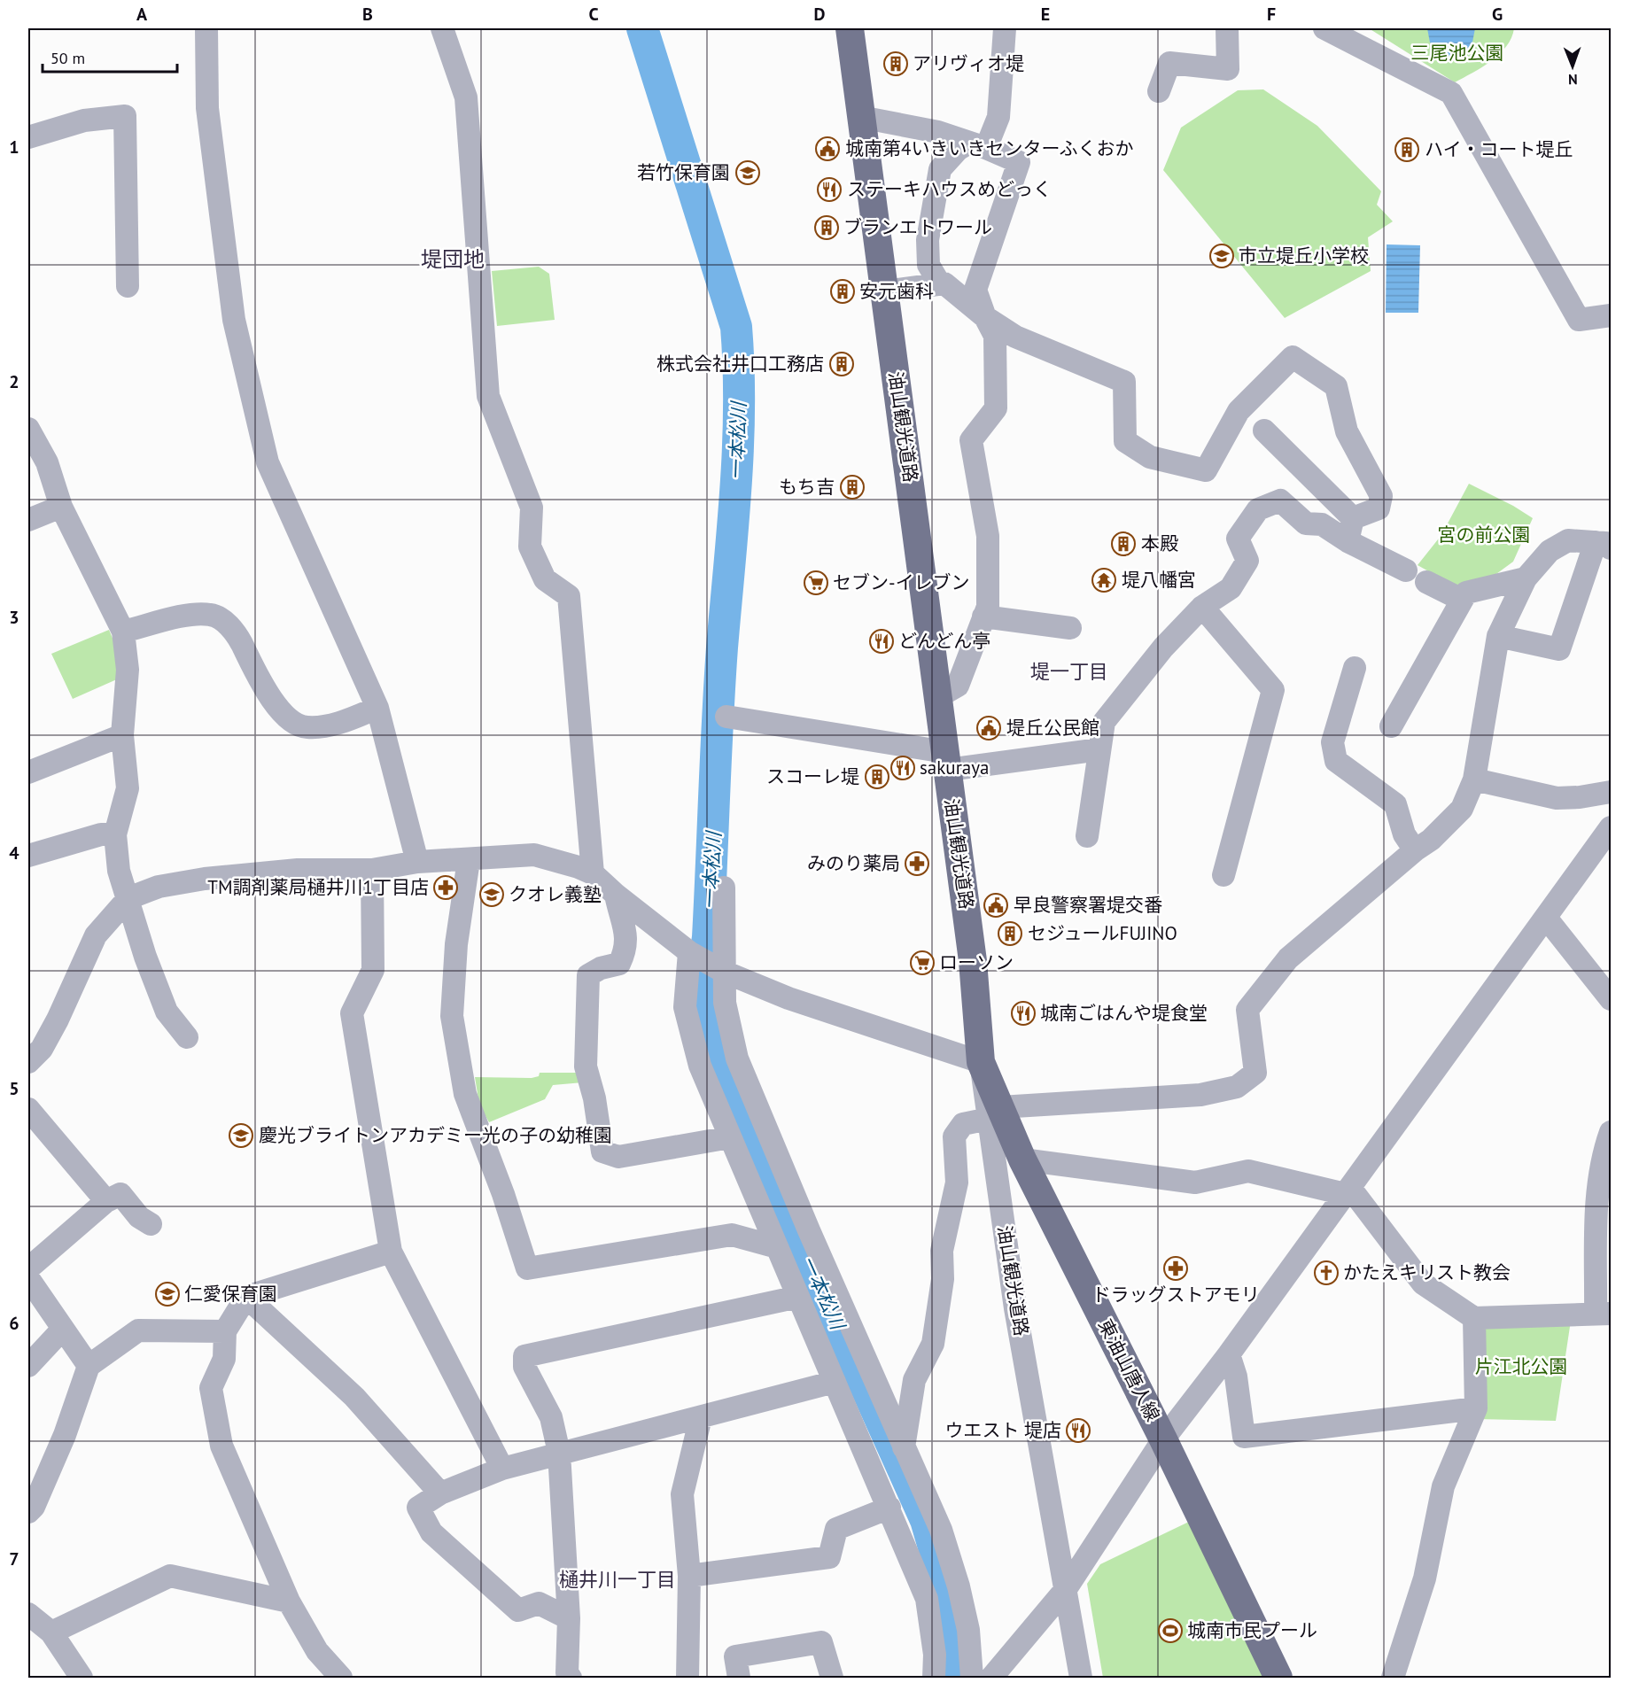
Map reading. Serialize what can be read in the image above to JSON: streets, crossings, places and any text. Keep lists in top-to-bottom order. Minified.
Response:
{"streets":{"main road":["油山観光道路","東油山唐人線"]},"crossings":[["油山観光道路","東油山唐人線"]],"districts":["堤団地","堤一丁目","樋井川一丁目"],"water":["一本松川"],"parks":["三尾池公園","宮の前公園","片江北公園"],"places":{"building":["アリヴィオ堤","ハイ・コート堤丘","ブランエトワール","安元歯科","株式会社井口工務店","もち吉","本殿","スコーレ堤","セジュールFUJINO"],"public building":["城南第4いきいきセンターふくおか","堤丘公民館","早良警察署堤交番"],"school or university":["若竹保育園","市立堤丘小学校","クオレ義塾","慶光ブライトンアカデミー光の子の幼稚園","仁愛保育園"],"restaurant":["ステーキハウスめどっく","どんどん亭","sakuraya","城南ごはんや堤食堂","ウエスト 堤店"],"temple":["堤八幡宮"],"supermarket":["セブン-イレブン","ローソン"],"pharmacy":["みのり薬局","TM調剤薬局樋井川1丁目店","ドラッグストアモリ"],"church":["かたえキリスト教会"],"sports":["城南市民プール"]},"scale_bar":"50 m","north":"bottom","grid":{"columns":["A","B","C","D","E","F","G"],"rows":["1","2","3","4","5","6","7"]}}
